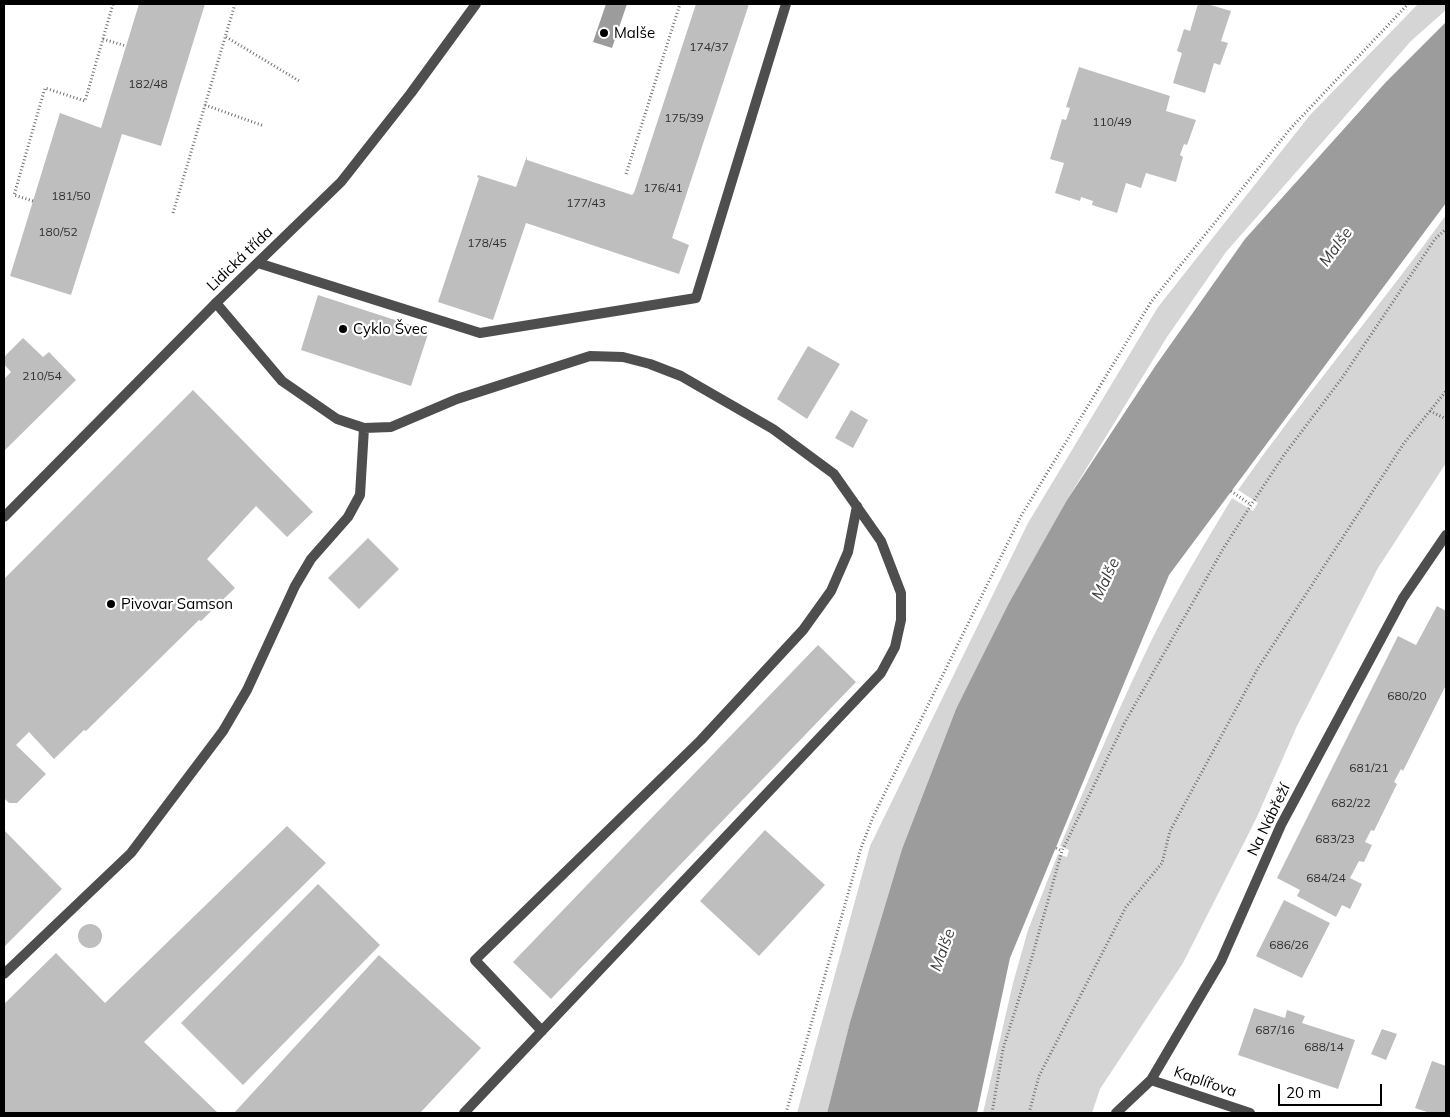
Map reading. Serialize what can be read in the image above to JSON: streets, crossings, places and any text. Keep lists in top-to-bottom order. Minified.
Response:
{"streets":{"street":["Lidická třída","Na Nábřeží","Kaplířova"]},"crossings":[["Na Nábřeží","Kaplířova"]],"water":["Malše"],"places":["Malše","Cyklo Švec","Pivovar Samson"],"house_numbers":["174/37","182/48","175/39","110/49","176/41","181/50","177/43","180/52","178/45","210/54","680/20","681/21","682/22","683/23","684/24","686/26","687/16","688/14"],"scale_bar":"20 m"}
